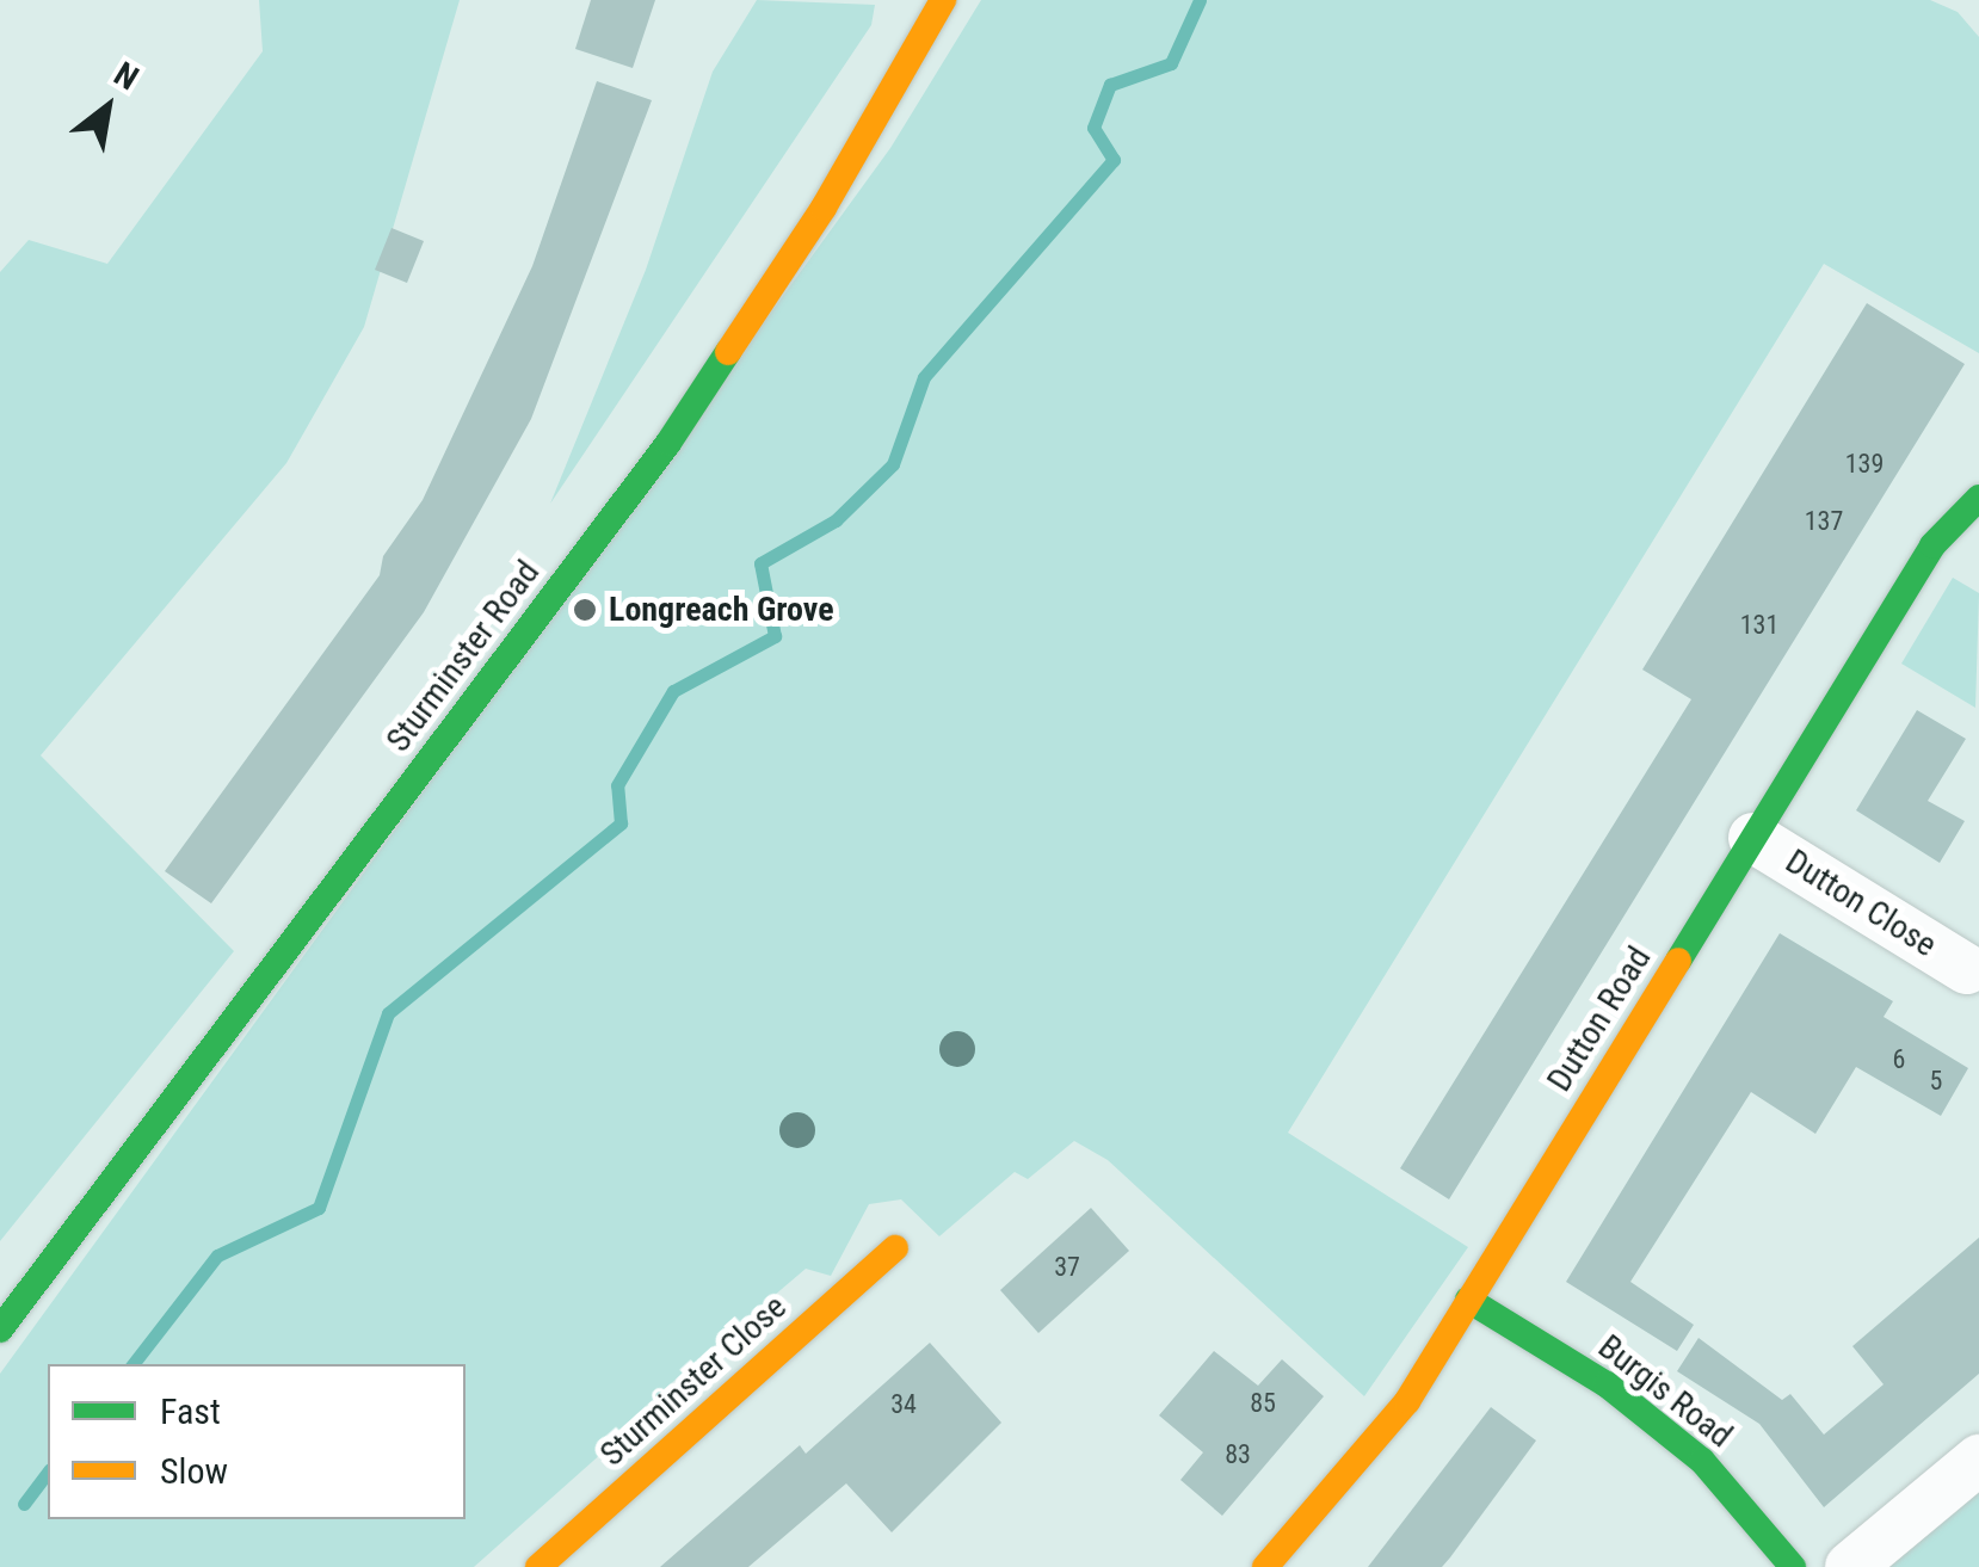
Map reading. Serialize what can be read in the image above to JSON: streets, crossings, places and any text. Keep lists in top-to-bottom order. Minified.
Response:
{"streets":{"street":["Sturminster Road","Dutton Close","Dutton Road","Sturminster Close","Burgis Road"]},"crossings":[["Dutton Close","Dutton Road"],["Dutton Road","Burgis Road"]],"places":["Longreach Grove"],"house_numbers":["139","137","131","6","5","37","85","34","83"],"legend":["Fast","Slow"],"north":"top right"}
